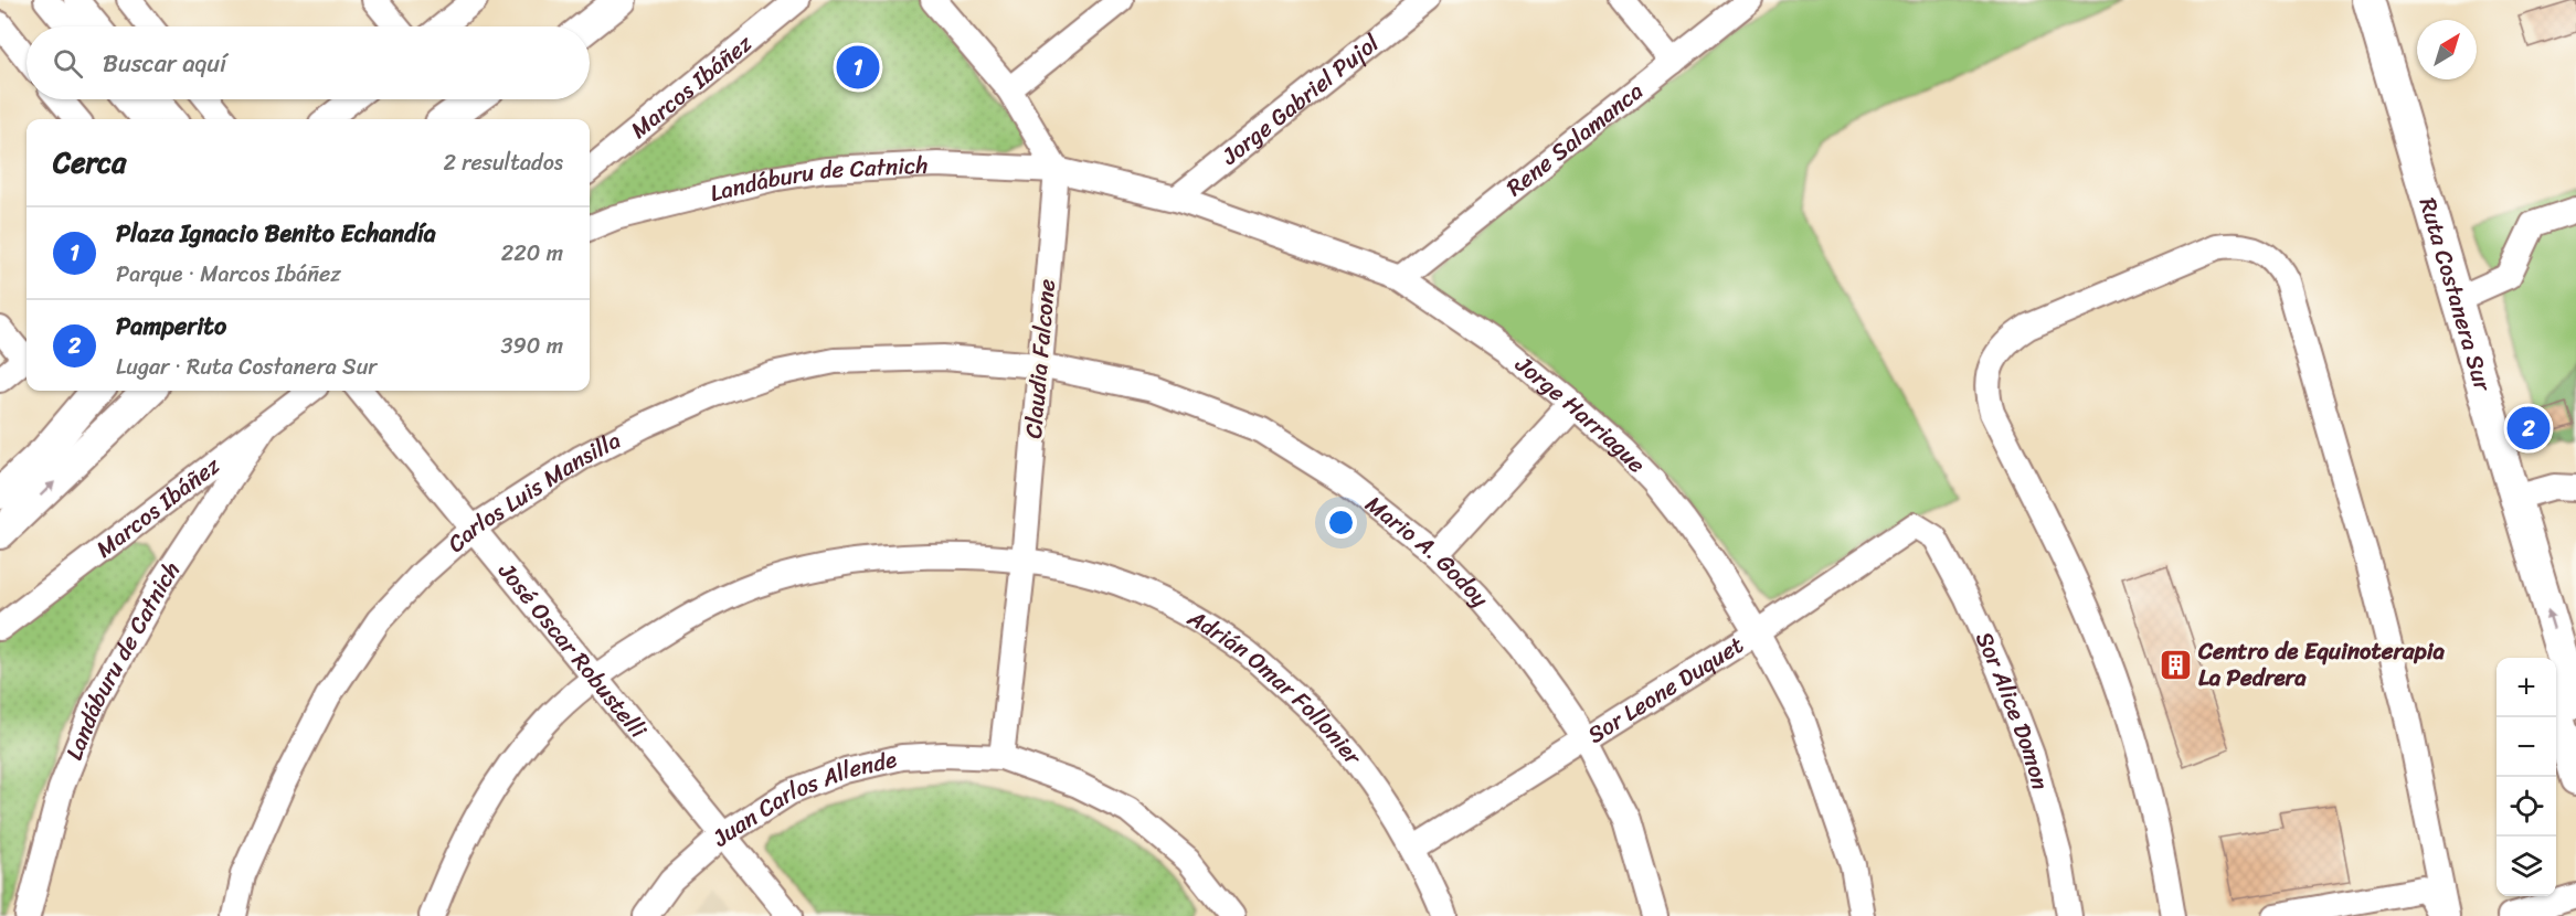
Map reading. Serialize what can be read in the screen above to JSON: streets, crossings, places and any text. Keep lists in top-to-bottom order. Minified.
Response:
{"streets":{"main road":["Ruta Costanera Sur"],"street":["Marcos Ibáñez","Jorge Gabriel Pujol","Rene Salamanca","Landáburu de Catnich","Claudia Falcone","Jorge Harriague","Carlos Luis Mansilla","Mario A. Godoy","José Oscar Robustelli","Sor Leone Duquet","Adrián Omar Follonier","Sor Alice Domon","Juan Carlos Allende"]},"crossings":[["Marcos Ibáñez","Landáburu de Catnich"],["Jorge Gabriel Pujol","Jorge Harriague"],["Rene Salamanca","Jorge Harriague"],["Landáburu de Catnich","Claudia Falcone"],["Landáburu de Catnich","Jorge Harriague"],["Claudia Falcone","Jorge Harriague"],["Claudia Falcone","Carlos Luis Mansilla"],["Claudia Falcone","Mario A. Godoy"],["Claudia Falcone","Adrián Omar Follonier"],["Claudia Falcone","Juan Carlos Allende"],["Jorge Harriague","Sor Leone Duquet"],["Carlos Luis Mansilla","Mario A. Godoy"],["Carlos Luis Mansilla","José Oscar Robustelli"],["Mario A. Godoy","Sor Leone Duquet"],["José Oscar Robustelli","Adrián Omar Follonier"],["José Oscar Robustelli","Juan Carlos Allende"],["Sor Leone Duquet","Adrián Omar Follonier"],["Sor Leone Duquet","Sor Alice Domon"]],"places":{"building":["Centro de Equinoterapia La Pedrera"]},"north":"top right","page":{"search":"Buscar aquí","pins":["1","2"],"heading":["Cerca","2 resultados"],"list":[{"mark":"1","name":"Plaza Ignacio Benito Echandía","note":"Parque · Marcos Ibáñez","value":"220 m"},{"mark":"2","name":"Pamperito","note":"Lugar · Ruta Costanera Sur","value":"390 m"}],"map_buttons":["+","−"]}}
